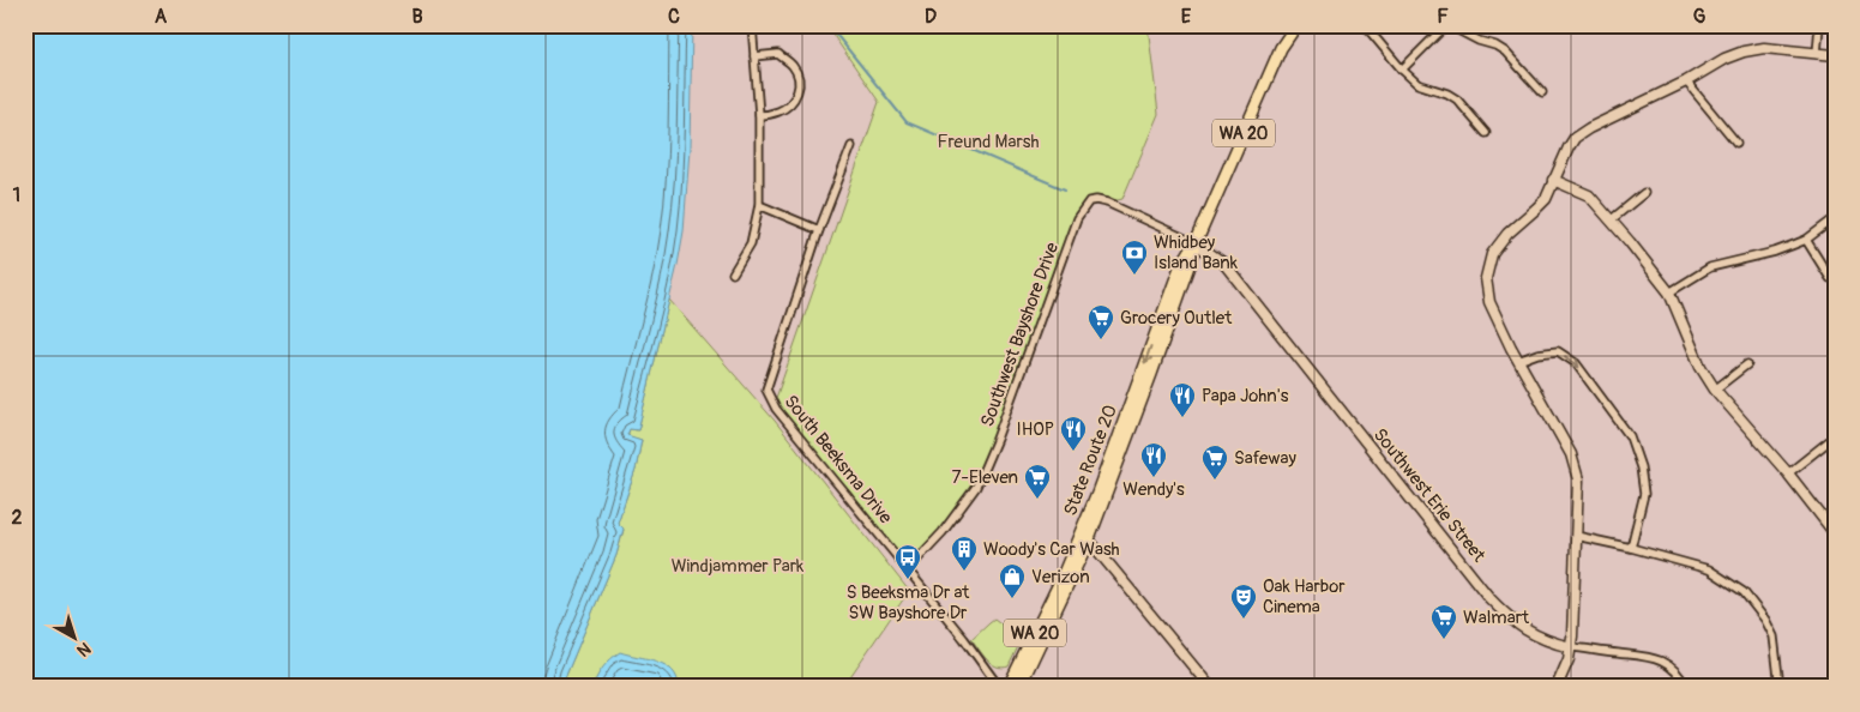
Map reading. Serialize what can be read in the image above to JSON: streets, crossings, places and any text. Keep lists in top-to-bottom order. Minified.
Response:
{"streets":{"main road":["WA 20","State Route 20"],"street":["Southwest Bayshore Drive","South Beeksma Drive","Southwest Erie Street"]},"crossings":[["WA 20","State Route 20"],["Southwest Bayshore Drive","South Beeksma Drive"],["Southwest Bayshore Drive","State Route 20"],["Southwest Bayshore Drive","Southwest Erie Street"],["South Beeksma Drive","State Route 20"],["State Route 20","Southwest Erie Street"]],"parks":["Freund Marsh","Windjammer Park"],"places":{"bank":["Whidbey Island Bank"],"supermarket":["Grocery Outlet","Safeway","7-Eleven","Walmart"],"restaurant":["Papa John's","IHOP","Wendy's"],"building":["Woody's Car Wash"],"bus stop":["S Beeksma Dr at SW Bayshore Dr"],"shop":["Verizon"],"theatre":["Oak Harbor Cinema"]},"north":"bottom right","grid":{"columns":["A","B","C","D","E","F","G"],"rows":["1","2"]}}
